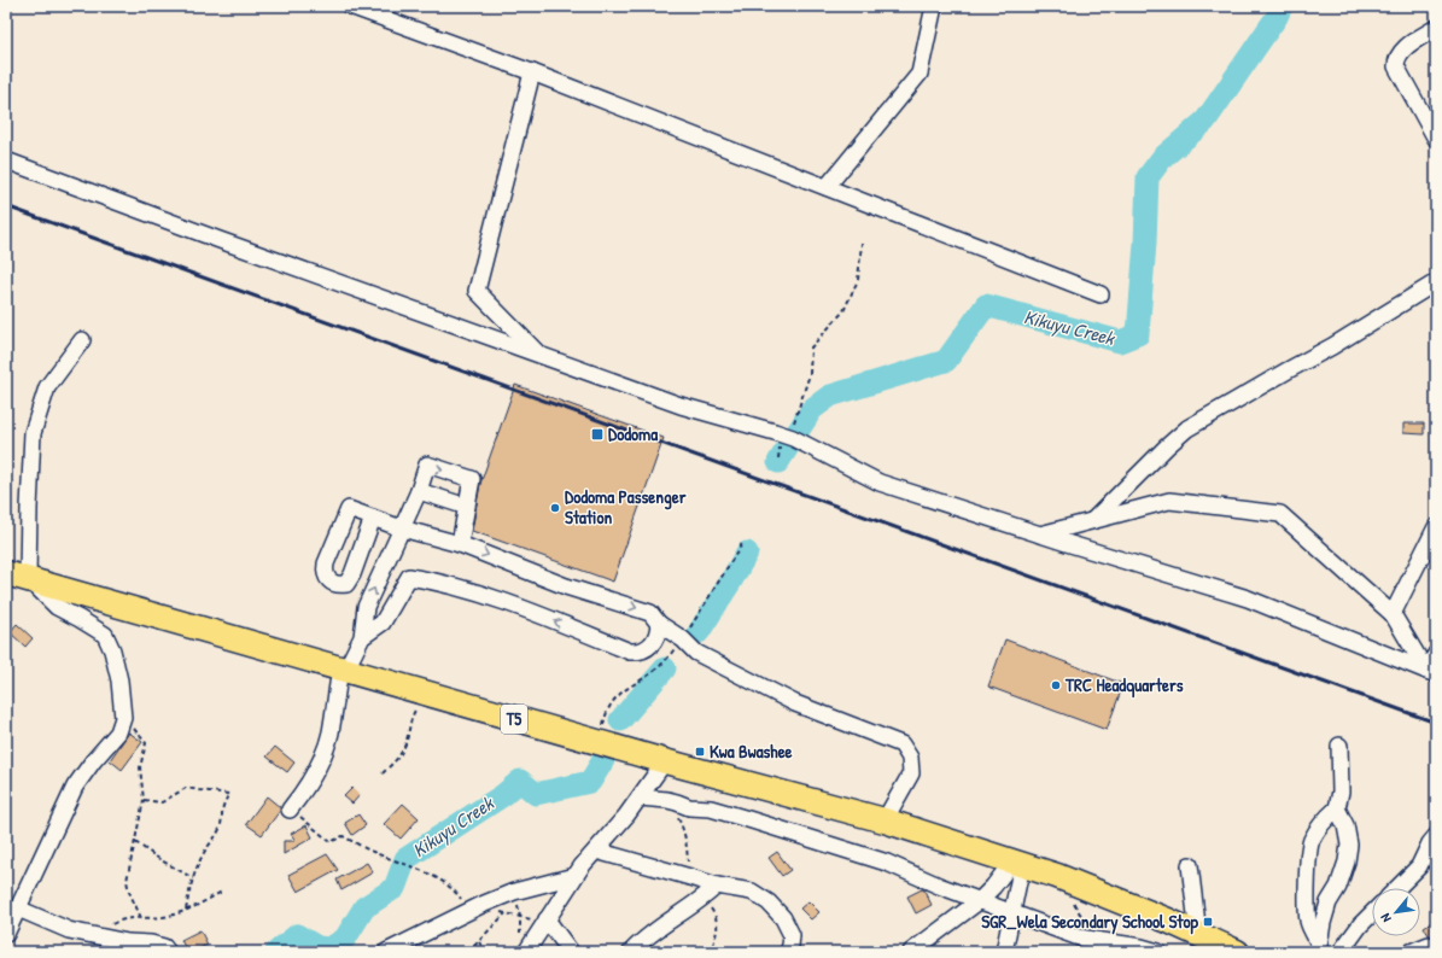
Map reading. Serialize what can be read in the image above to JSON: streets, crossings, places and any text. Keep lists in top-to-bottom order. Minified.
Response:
{"streets":{"highway":["T5"]},"water":["Kikuyu Creek"],"places":{"transit":["Dodoma","Kwa Bwashee","SGR_Wela Secondary School Stop"],"other":["Dodoma Passenger Station","TRC Headquarters"]},"north":"bottom left"}
